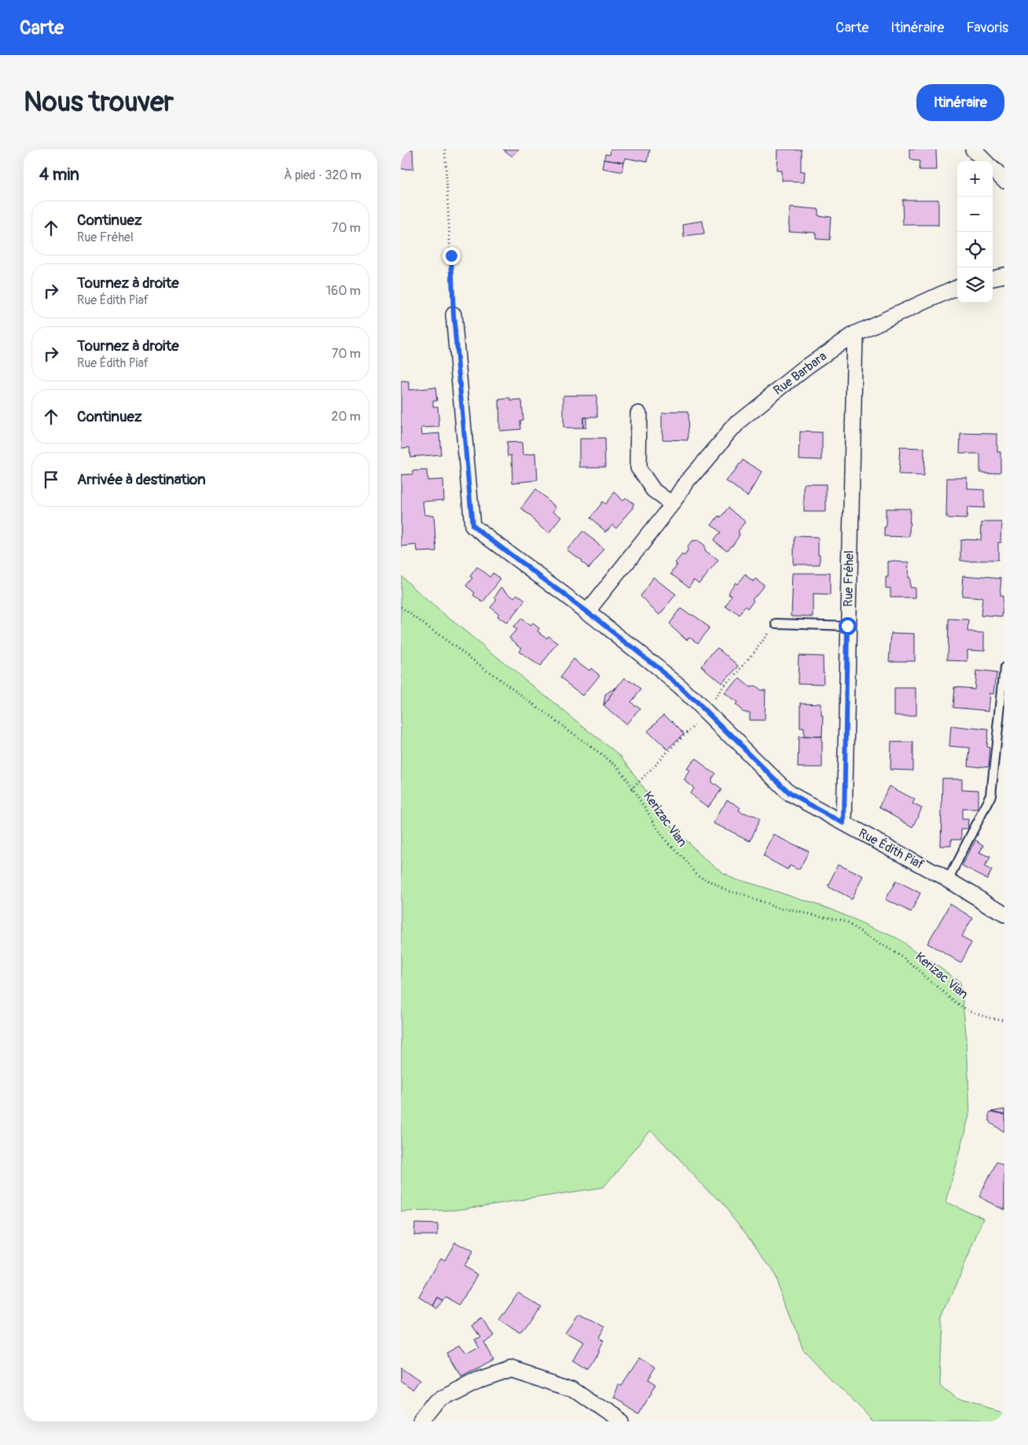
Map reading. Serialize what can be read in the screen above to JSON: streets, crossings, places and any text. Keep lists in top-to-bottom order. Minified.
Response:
{"streets":{"street":["Rue Barbara","Rue Fréhel","Rue Édith Piaf"],"path":["Kerizac Vian"]},"crossings":[["Rue Barbara","Rue Fréhel"],["Rue Barbara","Rue Édith Piaf"],["Rue Fréhel","Rue Édith Piaf"]],"page":{"header":"Carte","nav":["Carte","Itinéraire","Favoris"],"buttons":"Itinéraire","title":"Nous trouver","heading":["4 min","À pied · 320 m"],"map_buttons":["+","−"],"list":[["Continuez","Rue Fréhel","70 m"],["Tournez à droite","Rue Édith Piaf","160 m"],["Tournez à droite","Rue Édith Piaf","70 m"],["Continuez","20 m"],"Arrivée à destination"]}}
